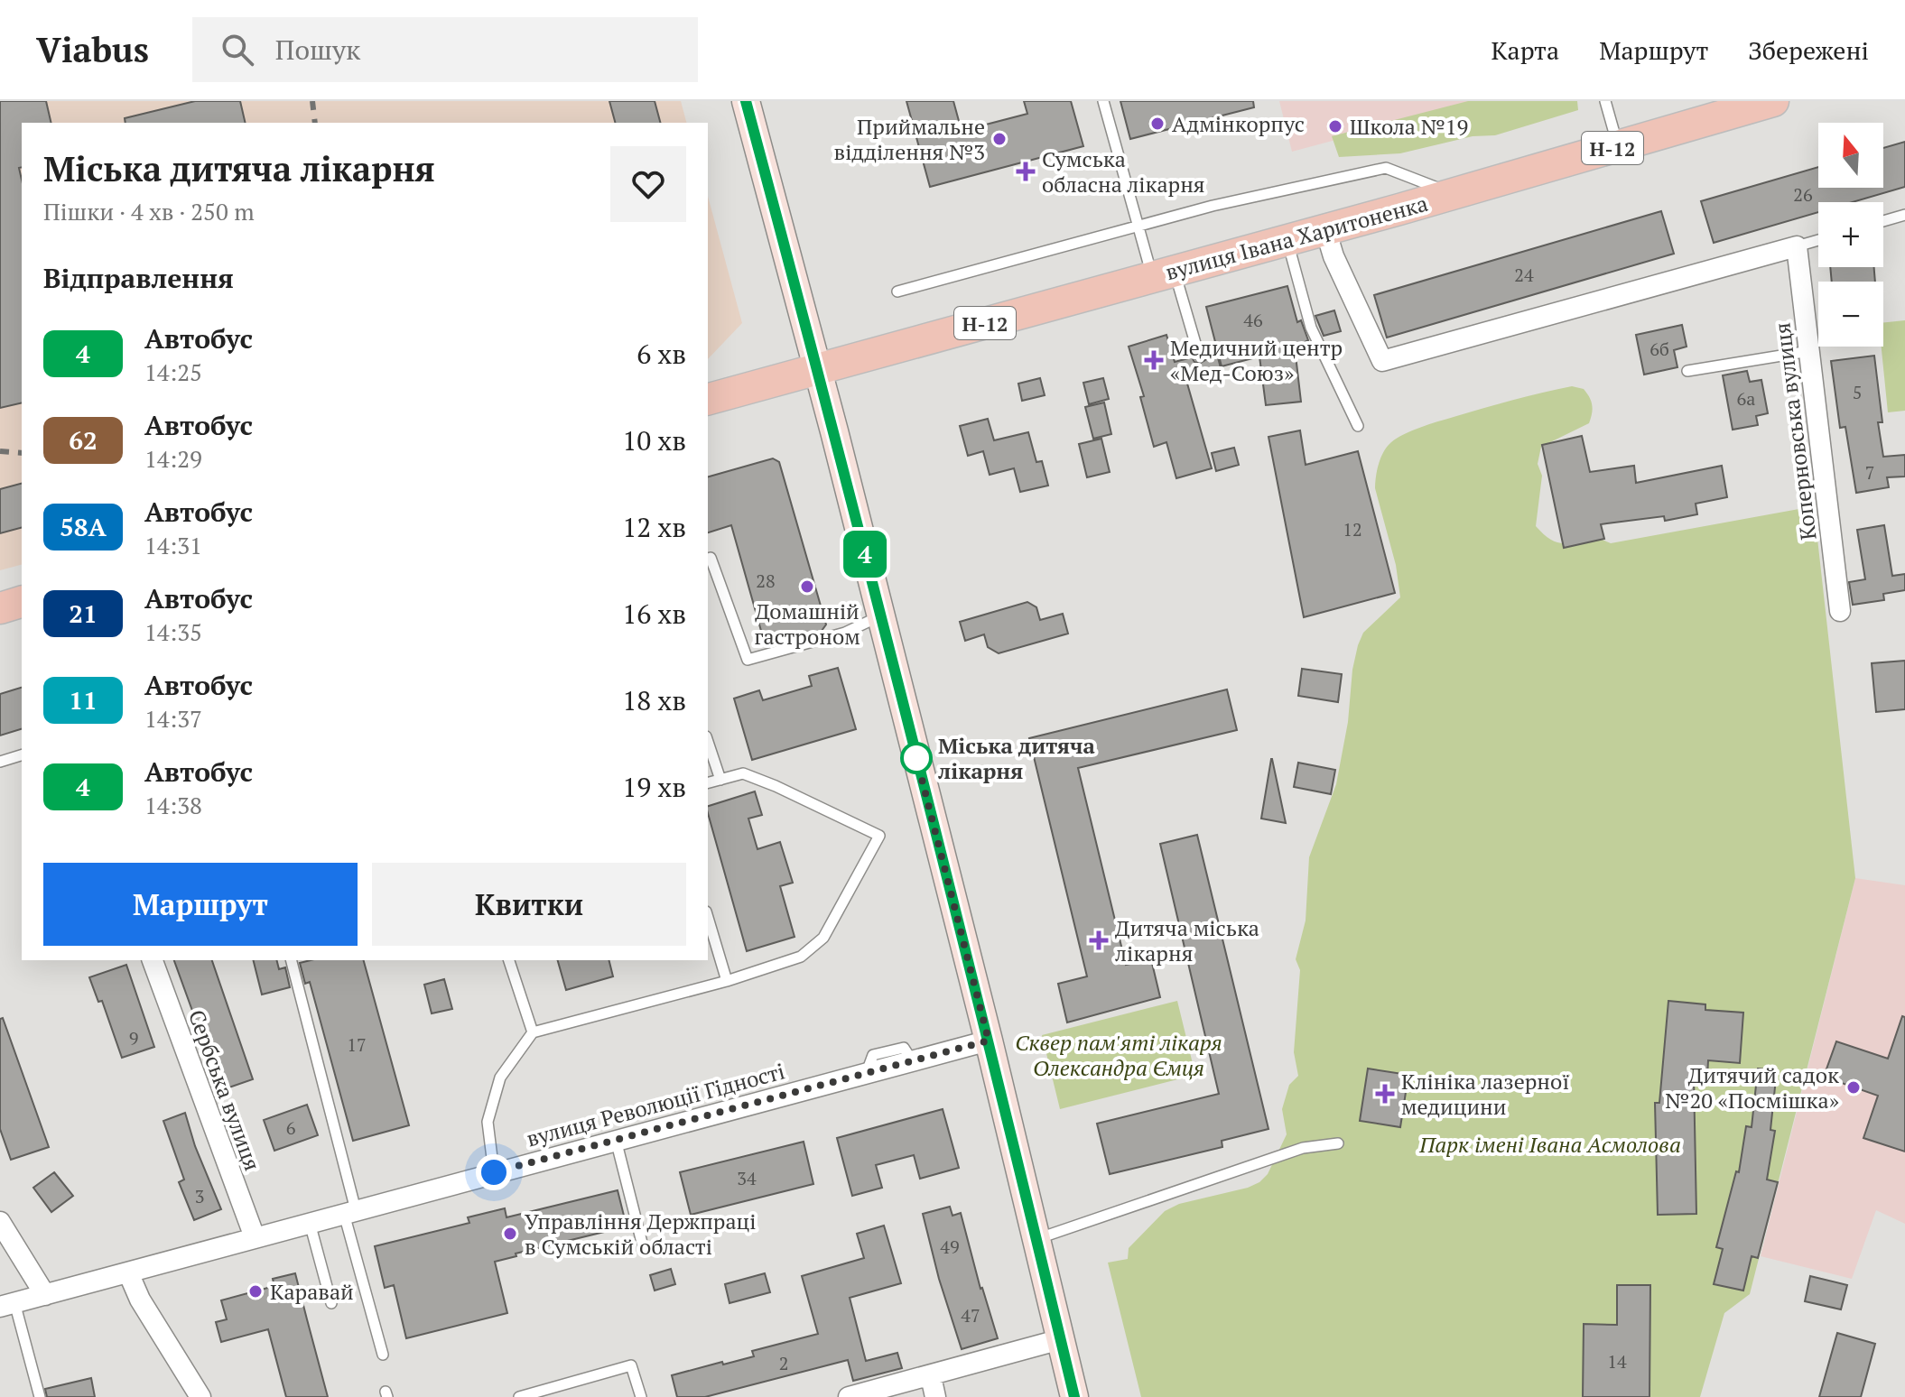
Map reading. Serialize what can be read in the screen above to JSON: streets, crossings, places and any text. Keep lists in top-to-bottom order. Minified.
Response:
{"streets":{"main road":["Н-12","вулиця Івана Харитоненка"],"street":["Коперновська вулиця","Сербська вулиця","вулиця Революції Гідності"]},"crossings":[["Сербська вулиця","вулиця Революції Гідності"]],"parks":["Сквер пам'яті лікаря Олександра Ємця","Парк імені Івана Асмолова"],"places":{"other":["Адмінкорпус","Школа №19","Приймальне відділення №3","Домашній гастроном","Міська дитяча лікарня","Дитячий садок №20 «Посмішка»","Управління Держпраці в Сумській області","Каравай"],"health":["Сумська обласна лікарня","Медичний центр «Мед-Союз»","Дитяча міська лікарня","Клініка лазерної медицини"]},"lines":["bus line 4"],"house_numbers":["26","24","46","6б","5","6а","7","12","28","9","17","6","34","3","49","47","14","2"],"north":"top","page":{"header":"Viabus","search":"Пошук","nav":["Карта","Маршрут","Збережені"],"on_map":"4","map_buttons":["+","−"],"heading":[["Міська дитяча лікарня","Пішки · 4 хв · 250 m"],"Відправлення"],"list":[{"mark":"4","name":"Автобус","note":"14:25","value":"6 хв"},{"mark":"62","name":"Автобус","note":"14:29","value":"10 хв"},{"mark":"58А","name":"Автобус","note":"14:31","value":"12 хв"},{"mark":"21","name":"Автобус","note":"14:35","value":"16 хв"},{"mark":"11","name":"Автобус","note":"14:37","value":"18 хв"},{"mark":"4","name":"Автобус","note":"14:38","value":"19 хв"}],"buttons":["Маршрут","Квитки"]}}
